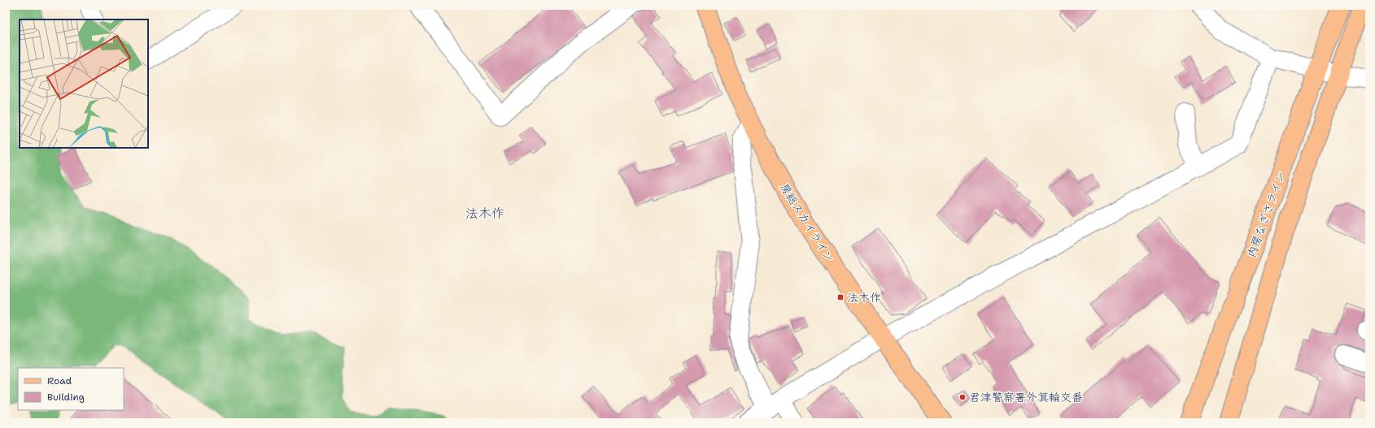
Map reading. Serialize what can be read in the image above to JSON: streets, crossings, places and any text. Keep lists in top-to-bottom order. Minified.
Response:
{"streets":{"main road":["内房なぎさライン","房総スカイライン"]},"districts":["法木作"],"places":{"transit":["法木作"],"other":["君津警察署外箕輪交番"]},"legend":["Road","Building"]}
